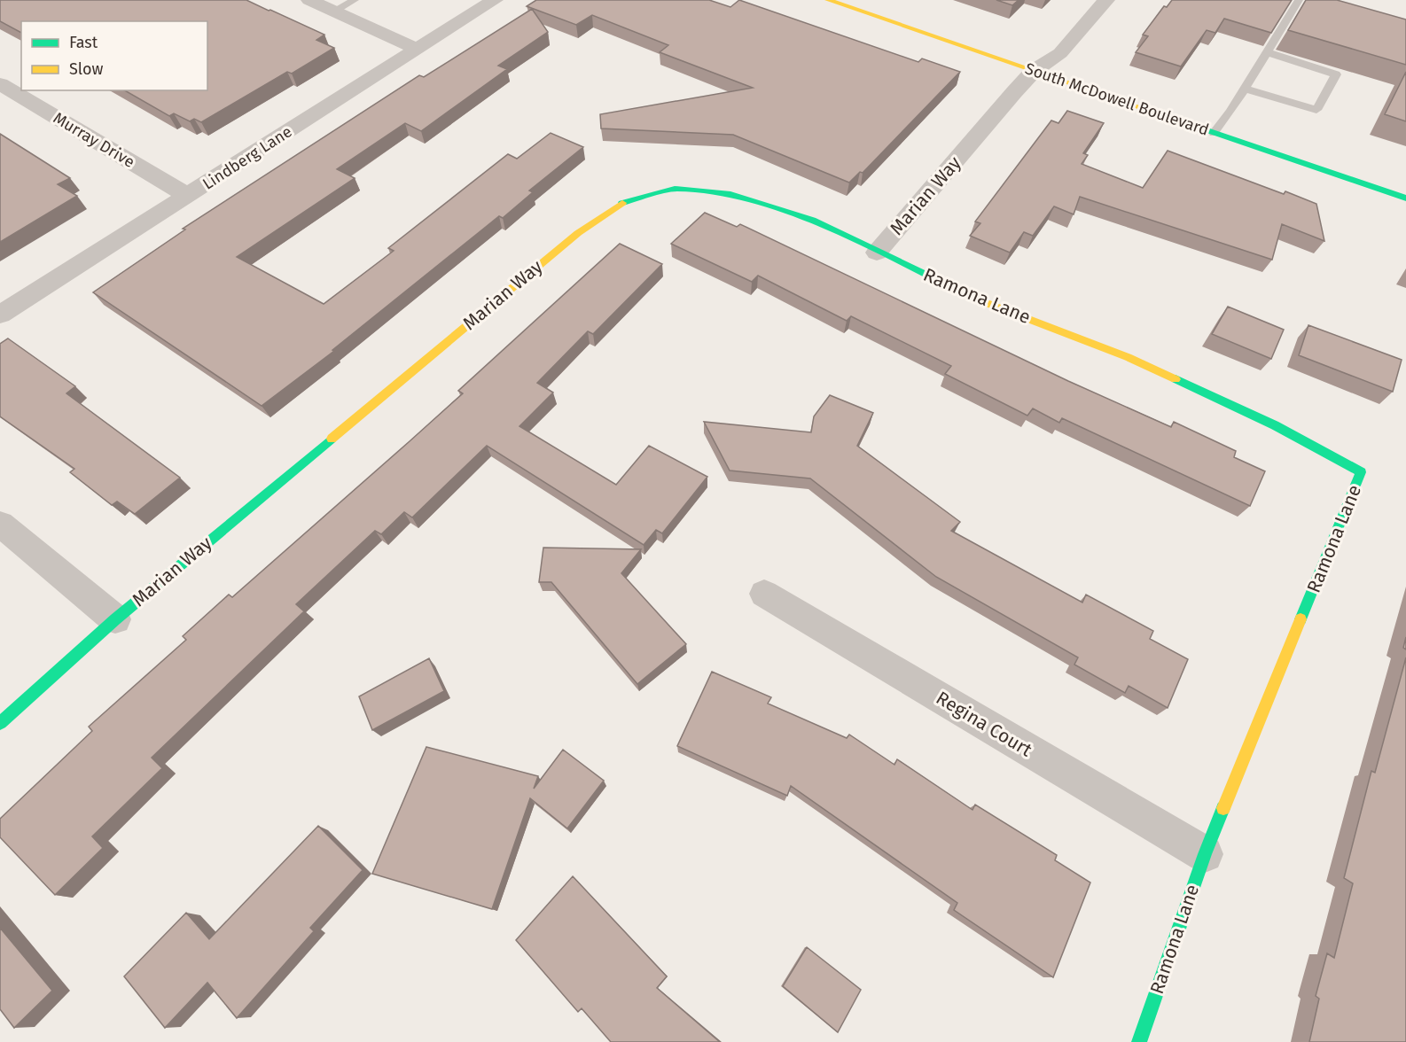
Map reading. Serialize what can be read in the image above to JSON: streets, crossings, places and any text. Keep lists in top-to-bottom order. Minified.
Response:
{"streets":{"street":["South McDowell Boulevard","Murray Drive","Lindberg Lane","Marian Way","Ramona Lane","Regina Court"]},"crossings":[["South McDowell Boulevard","Marian Way"],["Murray Drive","Lindberg Lane"],["Marian Way","Ramona Lane"],["Ramona Lane","Regina Court"]],"legend":["Fast","Slow"]}
